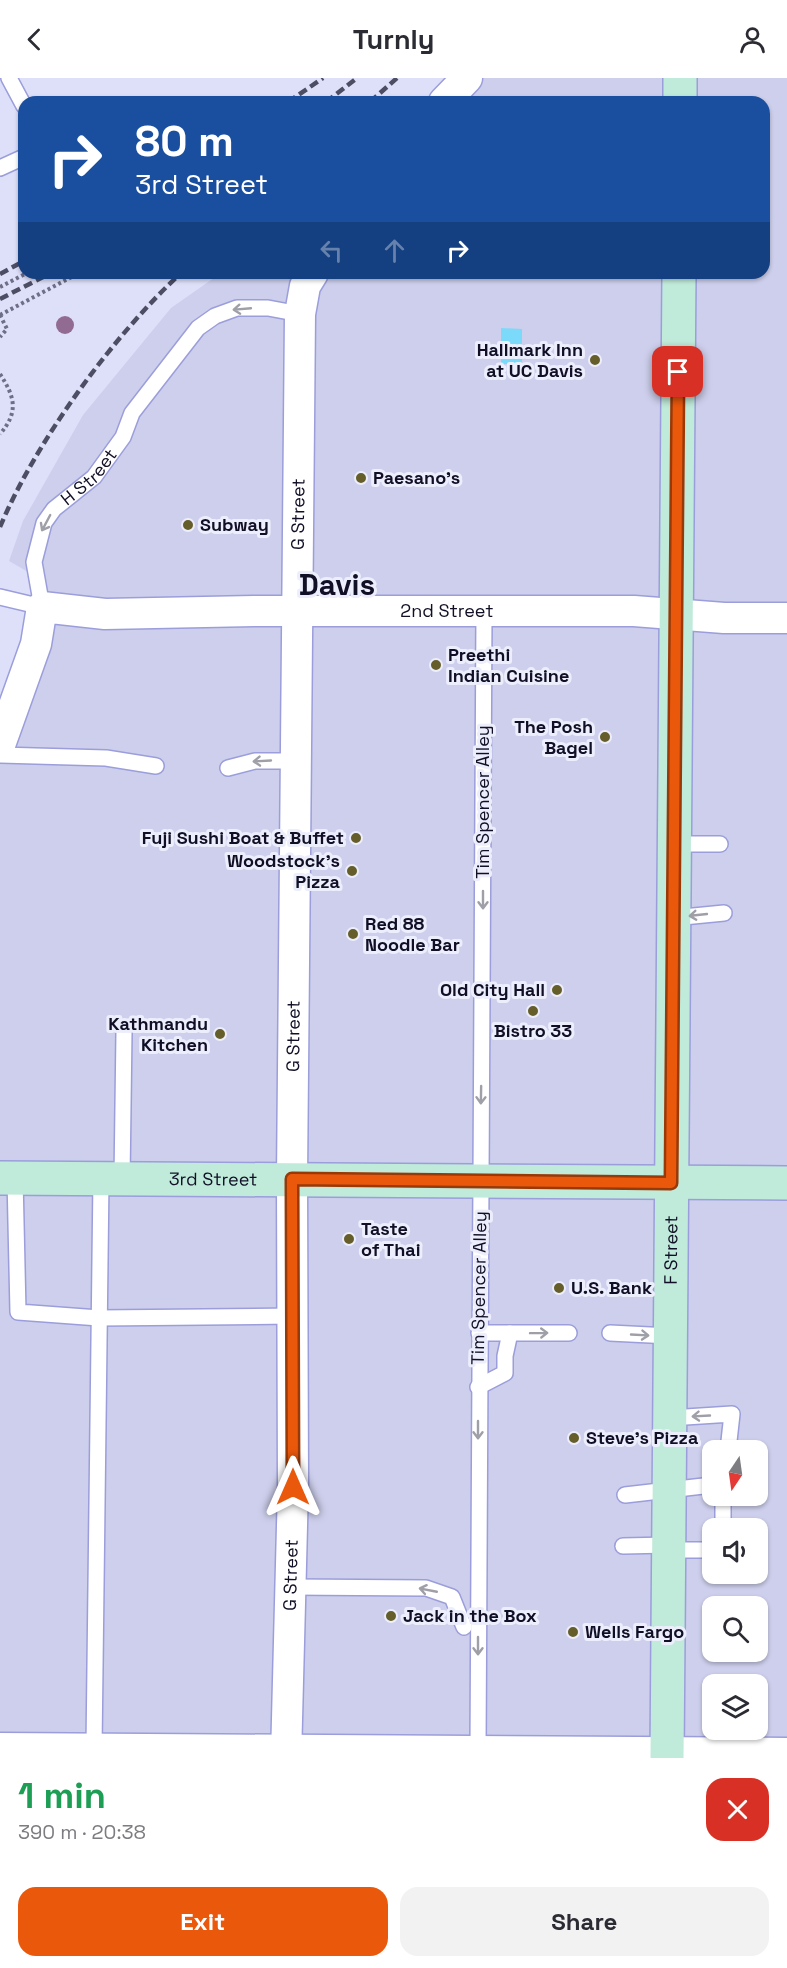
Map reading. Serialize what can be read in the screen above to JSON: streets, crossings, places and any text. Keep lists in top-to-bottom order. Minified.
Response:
{"streets":{"street":["H Street","G Street","2nd Street","3rd Street","F Street"],"lane":["Tim Spencer Alley"]},"crossings":[["H Street","G Street"],["H Street","2nd Street"],["G Street","2nd Street"],["G Street","3rd Street"],["2nd Street","Tim Spencer Alley"],["2nd Street","F Street"],["Tim Spencer Alley","3rd Street"],["3rd Street","F Street"]],"one_way":["H Street","Tim Spencer Alley"],"districts":["Davis"],"places":["Hallmark Inn at UC Davis","Paesano's","Subway","Preethi Indian Cuisine","The Posh Bagel","Fuji Sushi Boat & Buffet","Woodstock's Pizza","Red 88 Noodle Bar","Old City Hall","Bistro 33","Kathmandu Kitchen","Taste of Thai","U.S. Bank","Steve's Pizza","Jack in the Box","Wells Fargo"],"north":"bottom","page":{"header":"Turnly","turn":["80 m","3rd Street"],"heading":["1 min","390 m · 20:38"],"buttons":["Exit","Share"]}}
